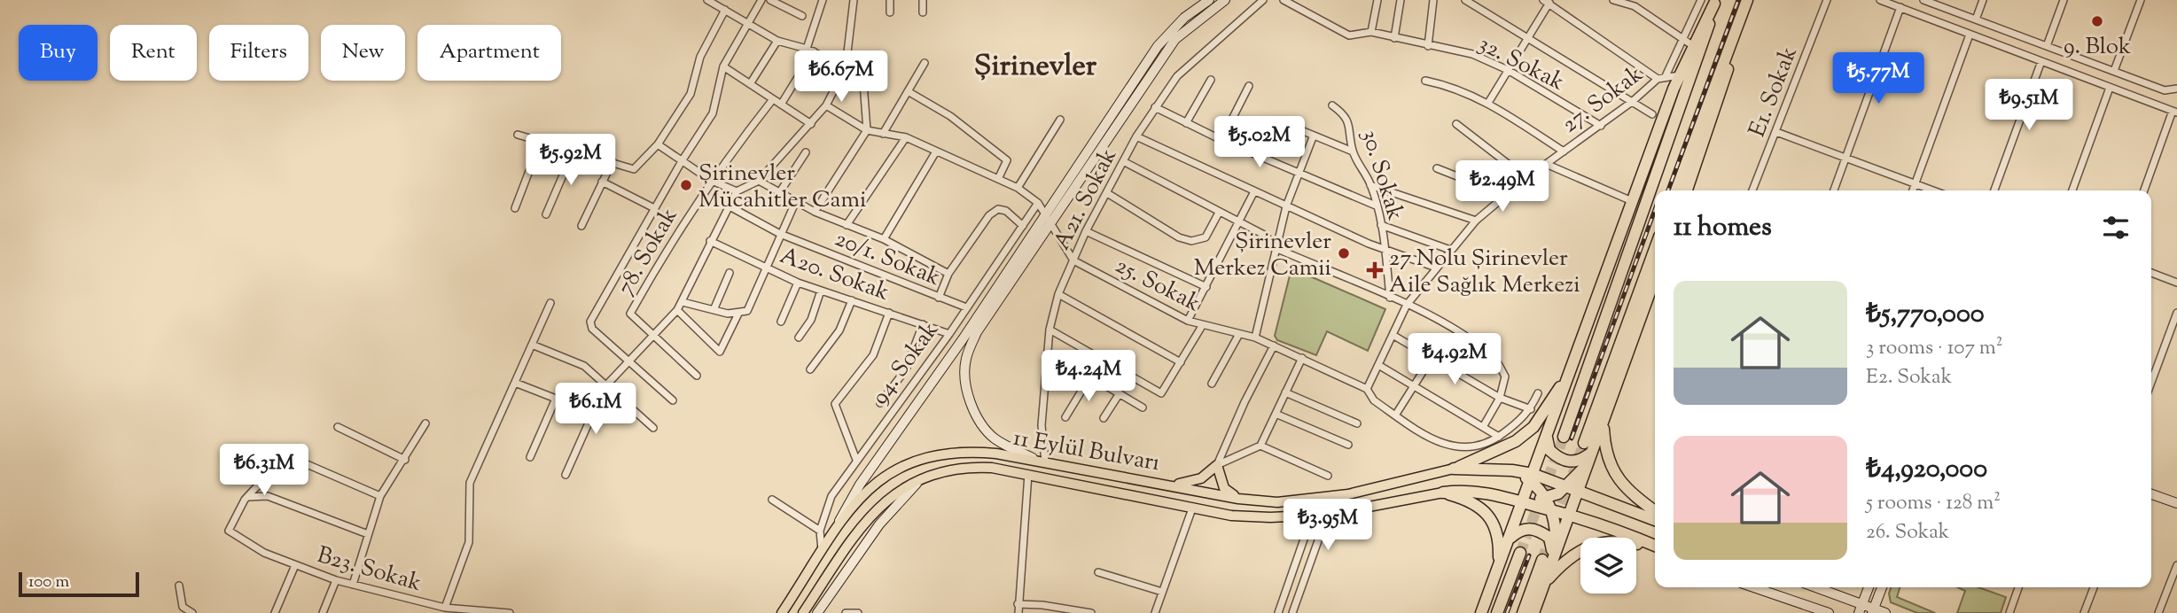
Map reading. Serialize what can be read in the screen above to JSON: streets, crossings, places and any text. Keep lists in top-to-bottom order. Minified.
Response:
{"streets":{"main road":["11 Eylül Bulvarı"],"street":["32. Sokak","E1. Sokak","27. Sokak","30. Sokak","A21. Sokak","78. Sokak","20/1. Sokak","A20. Sokak","25. Sokak","94. Sokak","B23. Sokak"]},"crossings":[["32. Sokak","27. Sokak"],["27. Sokak","25. Sokak"],["A21. Sokak","25. Sokak"],["A21. Sokak","11 Eylül Bulvarı"],["20/1. Sokak","94. Sokak"],["A20. Sokak","94. Sokak"],["94. Sokak","11 Eylül Bulvarı"]],"districts":["Şirinevler"],"places":{"other":["9. Blok","Şirinevler Mücahitler Cami","Şirinevler Merkez Camii"],"health":["27 Nolu Şirinevler Aile Sağlık Merkezi"]},"scale_bar":"100 m","page":{"chip":["Buy","Rent","Filters","New","Apartment"],"price":["₺6.67M","₺5.77M","₺9.51M","₺5.02M","₺5.92M","₺2.49M","₺4.92M","₺4.24M","₺6.1M","₺6.31M","₺3.95M"],"heading":"11 homes","list":[{"name":"₺5,770,000","note":"3 rooms · 107 m² · E2. Sokak"},{"name":"₺4,920,000","note":"5 rooms · 128 m² · 26. Sokak"}],"scale":"100 m"}}
